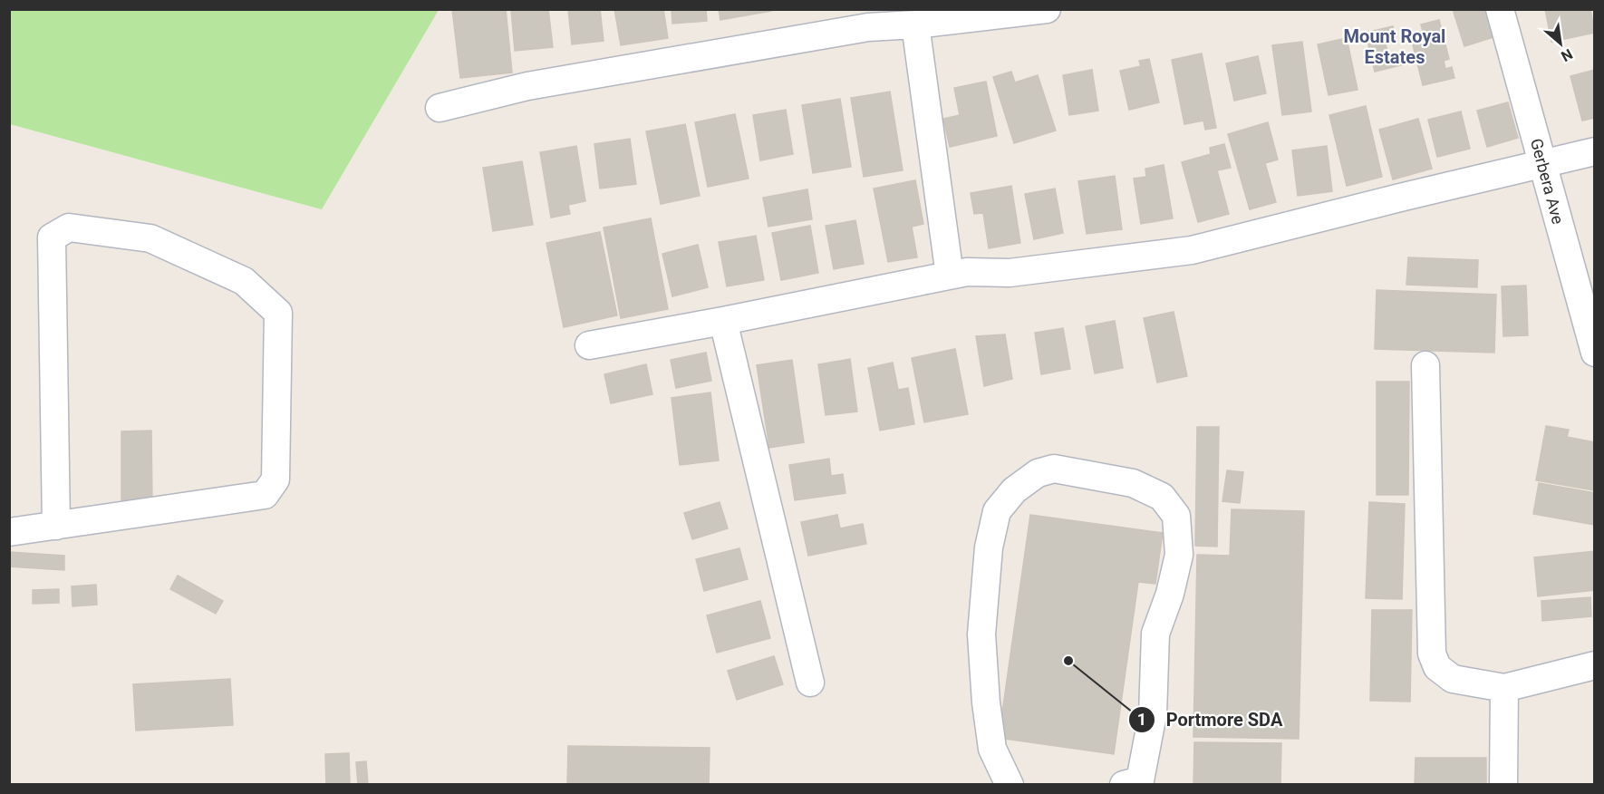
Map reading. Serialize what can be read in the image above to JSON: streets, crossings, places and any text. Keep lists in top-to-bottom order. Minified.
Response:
{"streets":{"street":["Gerbera Ave"]},"districts":["Mount Royal Estates"],"places":["Portmore SDA"],"north":"bottom right"}
